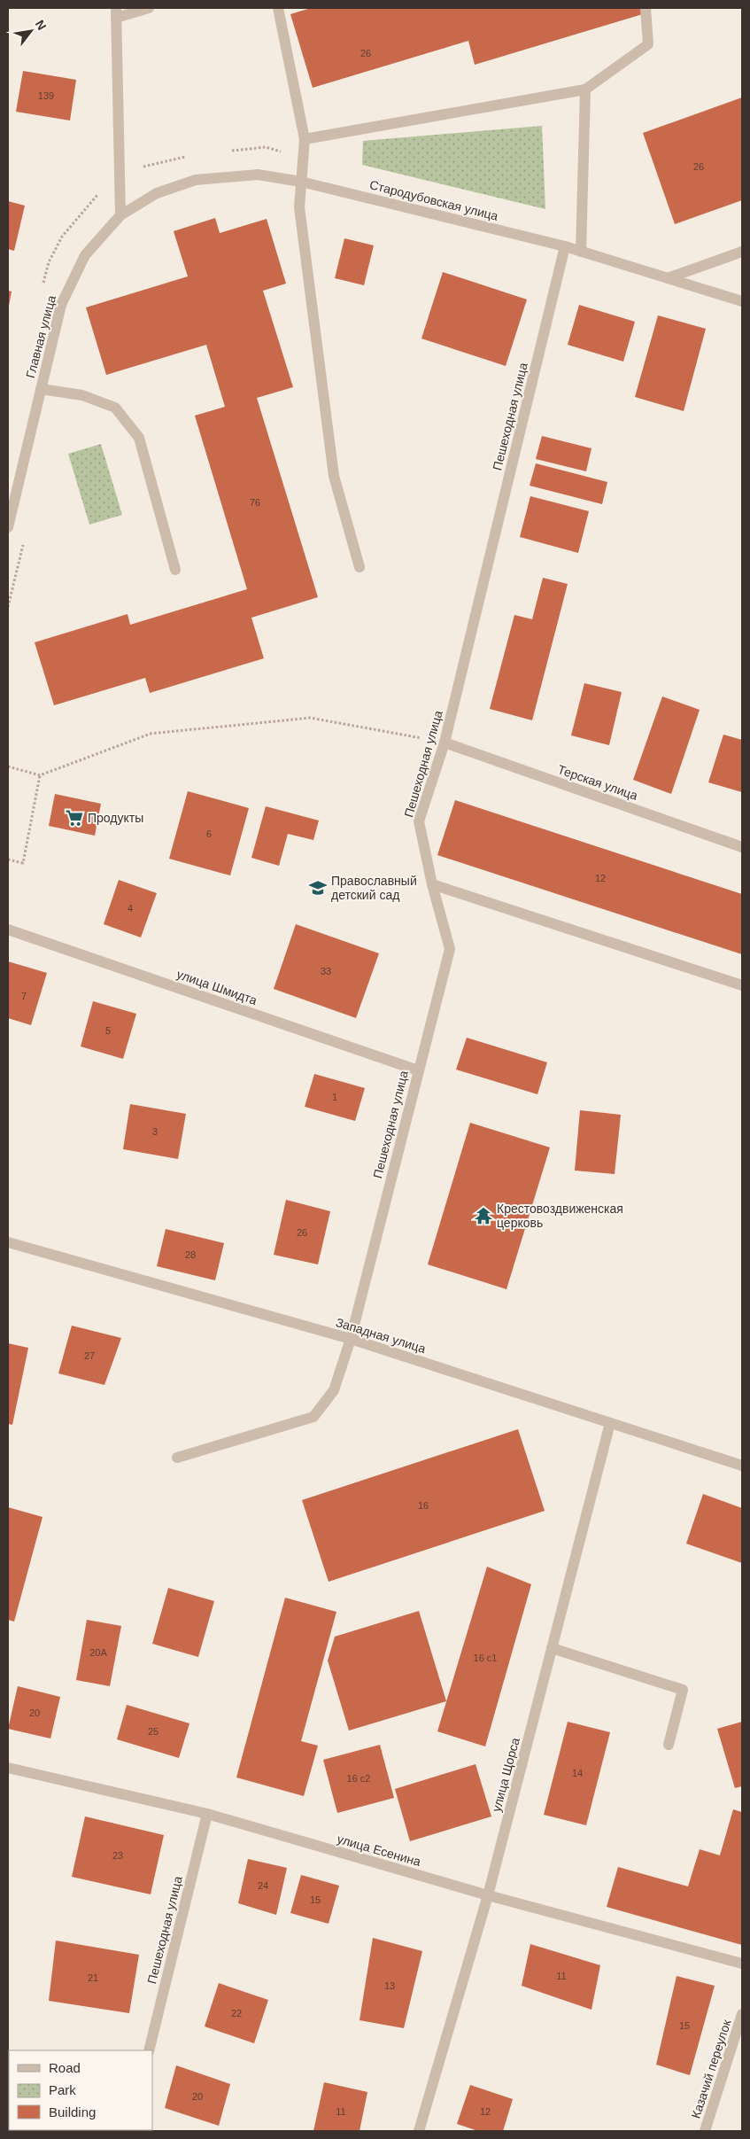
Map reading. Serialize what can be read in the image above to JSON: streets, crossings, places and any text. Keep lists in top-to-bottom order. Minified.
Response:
{"streets":{"street":["Стародубовская улица","Главная улица","Пешеходная улица","Терская улица","улица Шмидта","Западная улица","улица Щорса","улица Есенина","Казачий переулок"]},"crossings":[["Стародубовская улица","Главная улица"],["Стародубовская улица","Пешеходная улица"],["Пешеходная улица","Терская улица"],["Пешеходная улица","улица Шмидта"],["Пешеходная улица","Западная улица"],["Пешеходная улица","улица Есенина"],["Западная улица","улица Щорса"],["улица Щорса","улица Есенина"]],"places":{"supermarket":["Продукты"],"school or university":["Православный детский сад"],"temple":["Крестовоздвиженская церковь"]},"house_numbers":["26","139","26","76","6","12","4","33","7","5","1","3","26","28","27","16","20А","16 с1","20","25","14","16 с2","23","24","15","11","21","13","22","15","20","11","12"],"legend":["Road","Park","Building"],"north":"top right"}
